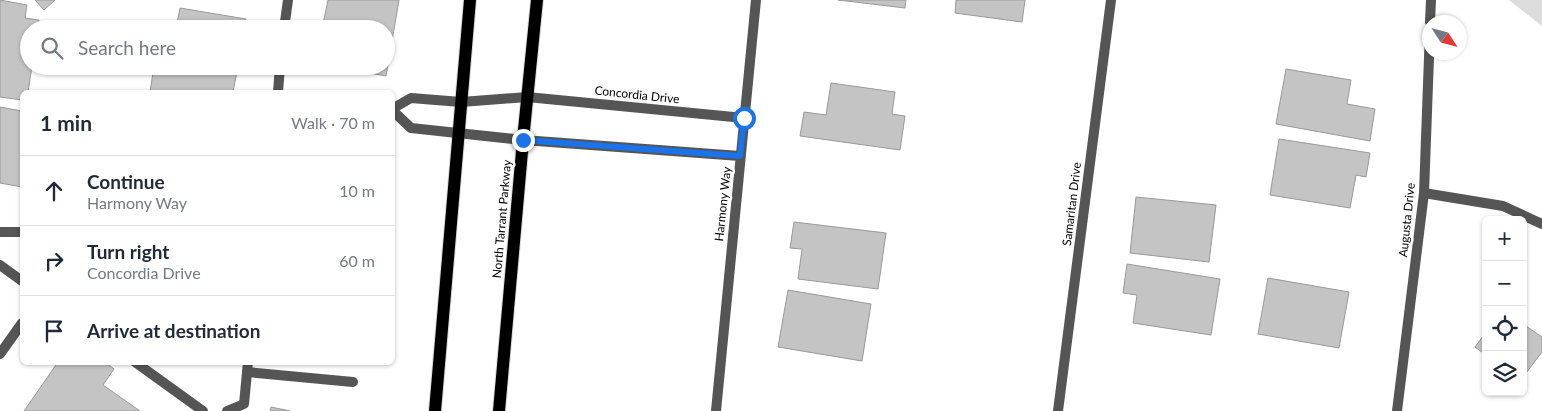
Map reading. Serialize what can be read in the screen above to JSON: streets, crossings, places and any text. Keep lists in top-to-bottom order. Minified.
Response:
{"streets":{"main road":["North Tarrant Parkway"],"street":["Concordia Drive","Harmony Way","Samaritan Drive","Augusta Drive"]},"crossings":[["Concordia Drive","Harmony Way"],["Concordia Drive","North Tarrant Parkway"]],"north":"bottom right","page":{"search":"Search here","heading":["1 min","Walk · 70 m"],"list":[["Continue","Harmony Way","10 m"],["Turn right","Concordia Drive","60 m"],"Arrive at destination"],"map_buttons":["+","−"]}}
